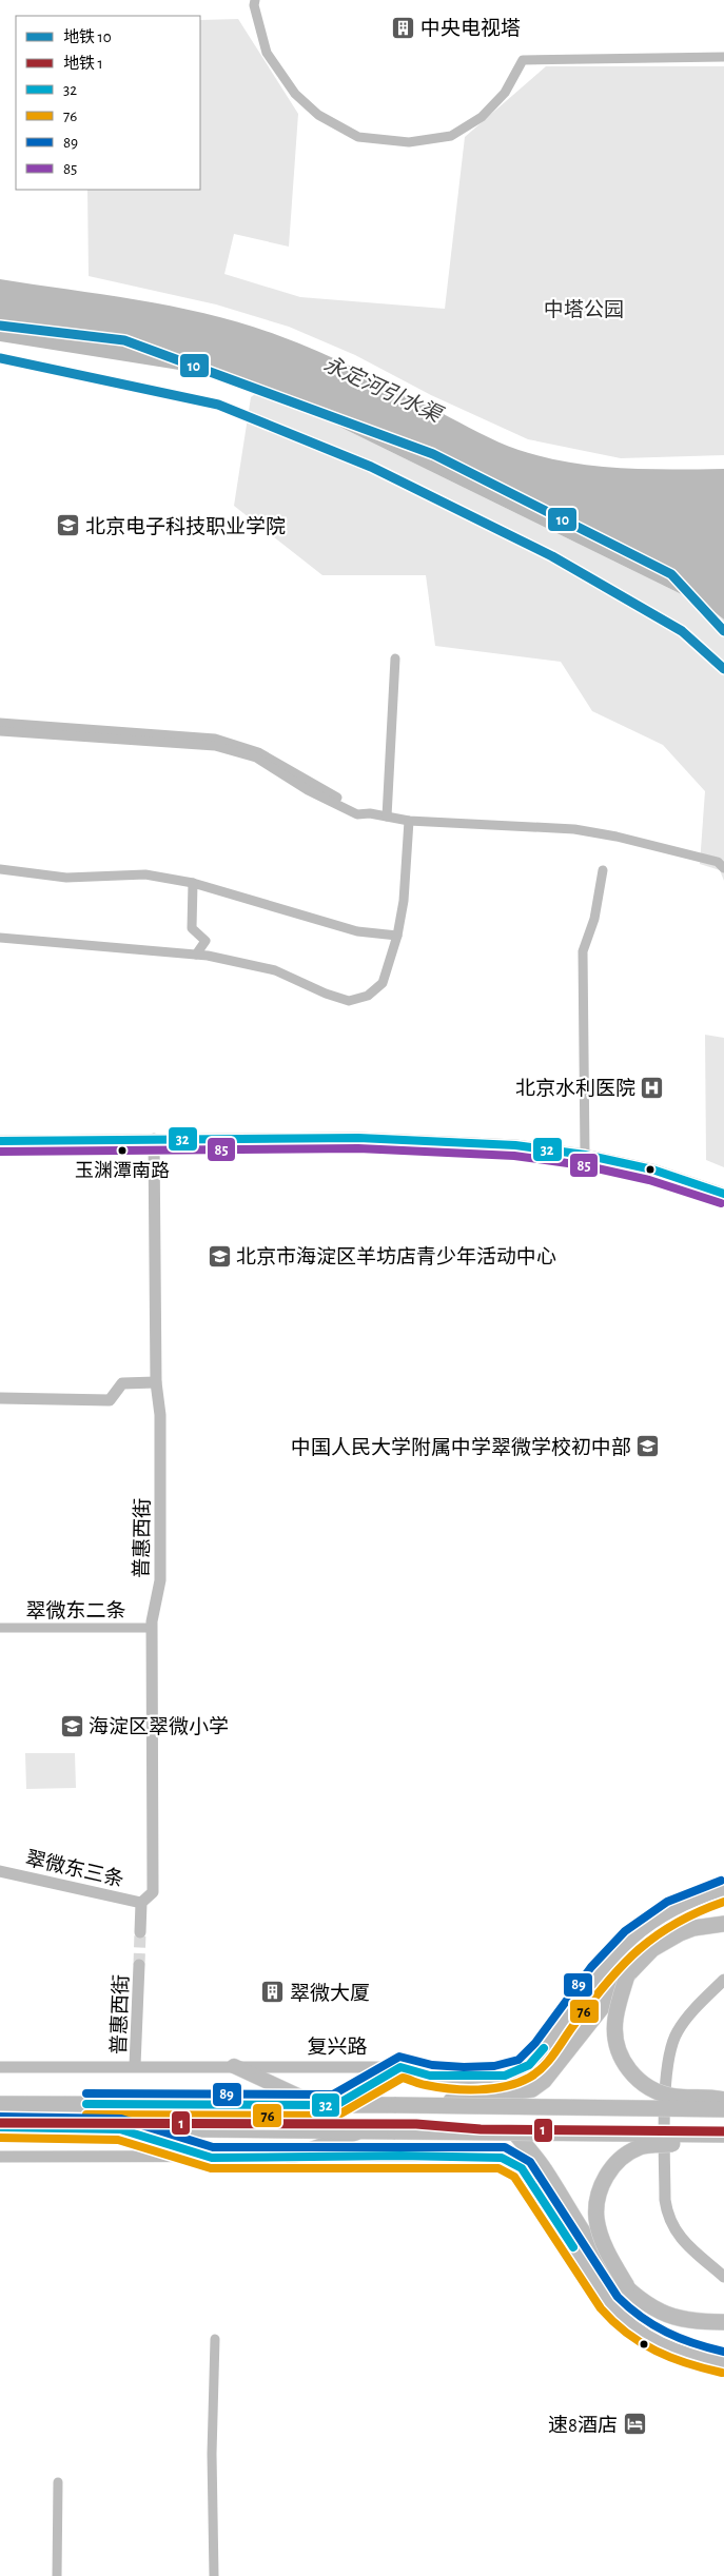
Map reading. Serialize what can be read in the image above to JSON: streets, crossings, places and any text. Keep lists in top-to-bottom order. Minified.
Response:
{"streets":{"street":["普惠西街","翠微东二条","翠微东三条","复兴路"]},"crossings":[["普惠西街","翠微东二条"],["普惠西街","翠微东三条"],["普惠西街","复兴路"]],"water":["永定河引水渠"],"parks":["中塔公园"],"places":{"building":["中央电视塔","翠微大厦"],"school or university":["北京电子科技职业学院","北京市海淀区羊坊店青少年活动中心","中国人民大学附属中学翠微学校初中部","海淀区翠微小学"],"hospital":["北京水利医院"],"other":["玉渊潭南路"],"hotel":["速8酒店"]},"lines":["metro line 10","transit line 32","transit line 85","transit line 89","transit line 76","metro line 1"],"legend":["地铁 10","地铁 1","32","76","89","85"]}
